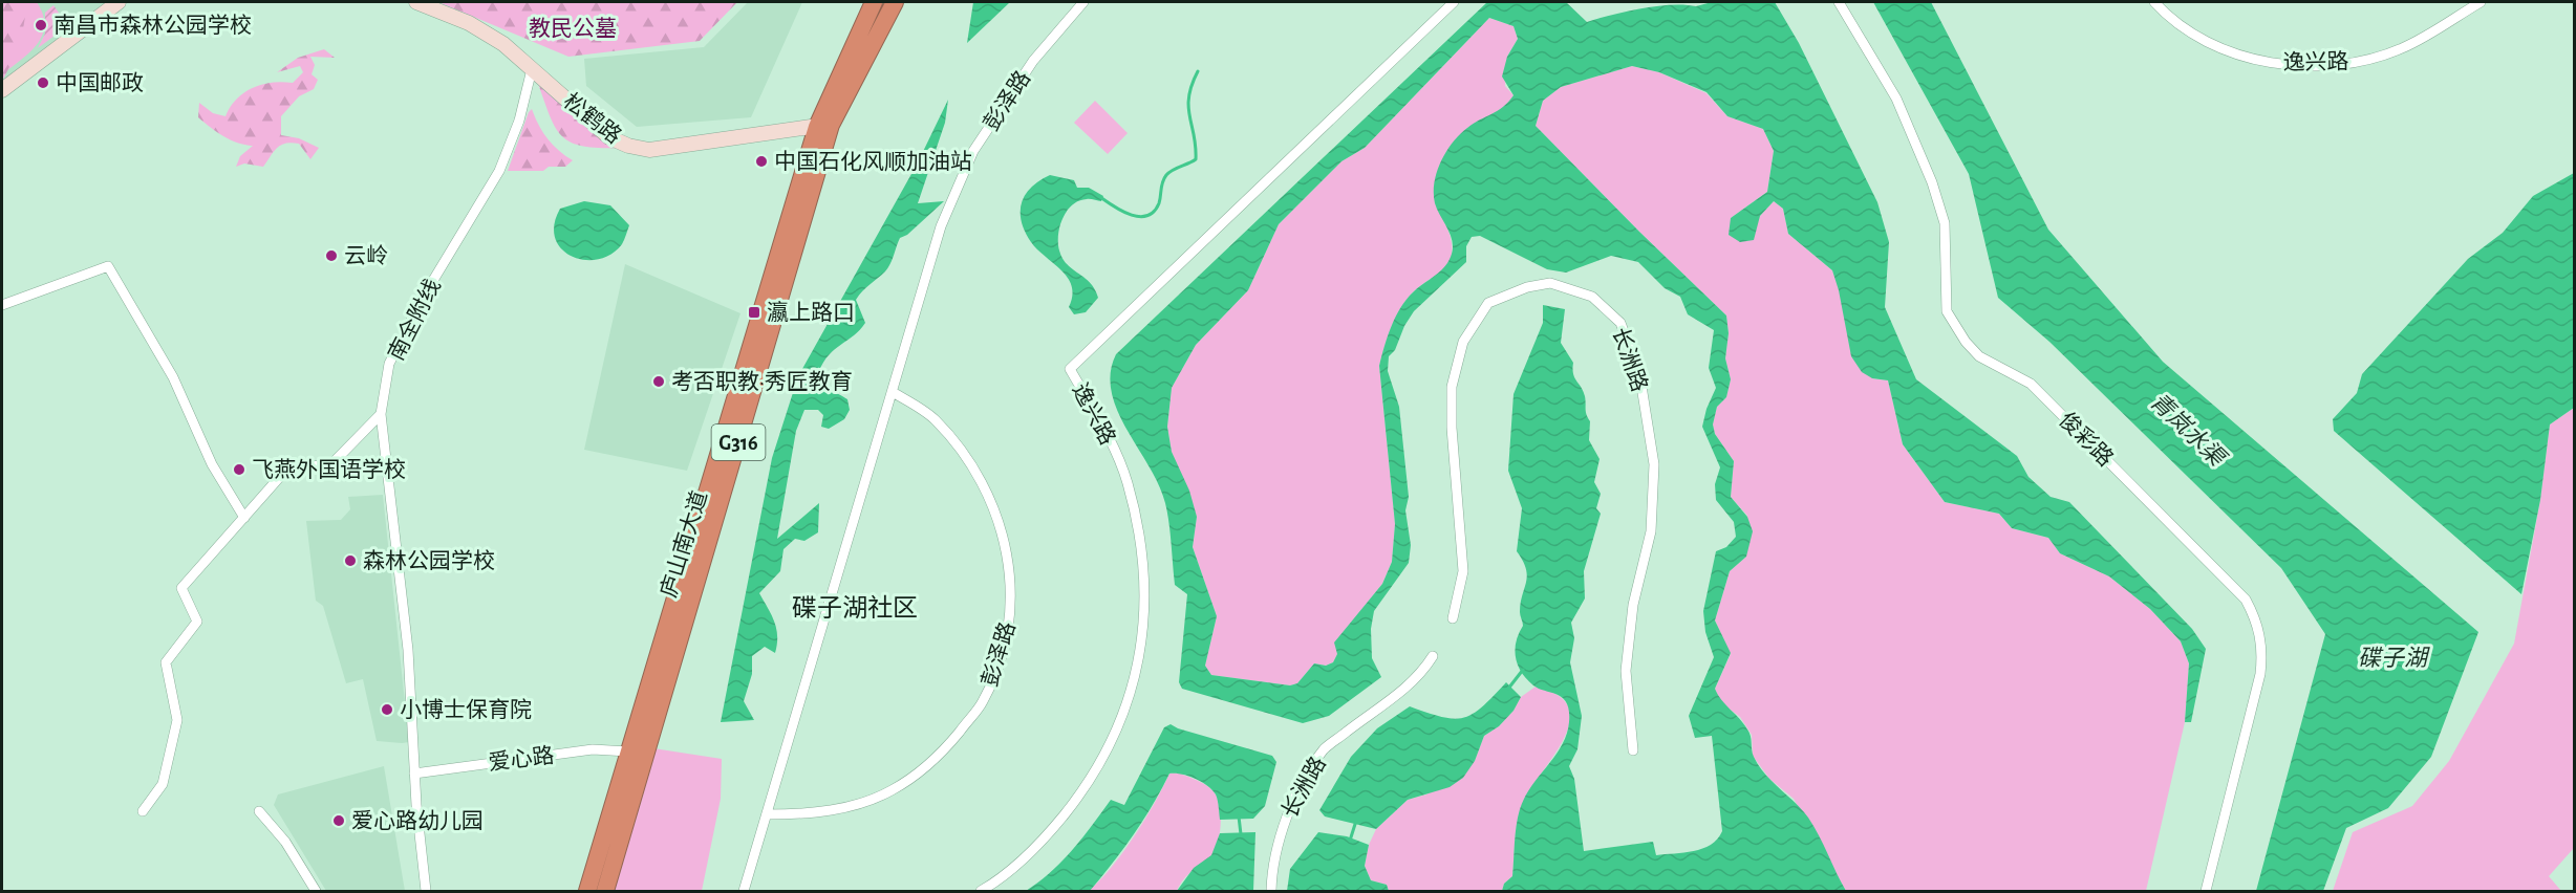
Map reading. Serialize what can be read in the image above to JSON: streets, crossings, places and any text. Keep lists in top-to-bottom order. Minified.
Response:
{"streets":{"highway":["G316","庐山南大道"],"main road":["松鹤路"],"street":["逸兴路","彭泽路","南全附线","长洲路","俊彩路","爱心路"]},"crossings":[["松鹤路","南全附线"],["松鹤路","庐山南大道"],["南全附线","爱心路"],["庐山南大道","爱心路"]],"districts":["碟子湖社区"],"water":["青岚水渠","碟子湖"],"parks":["教民公墓"],"places":{"other":["南昌市森林公园学校","中国邮政","中国石化风顺加油站","云岭","考否职教·秀匠教育","飞燕外国语学校","森林公园学校","小博士保育院","爱心路幼儿园"],"transit":["瀛上路口"]}}
